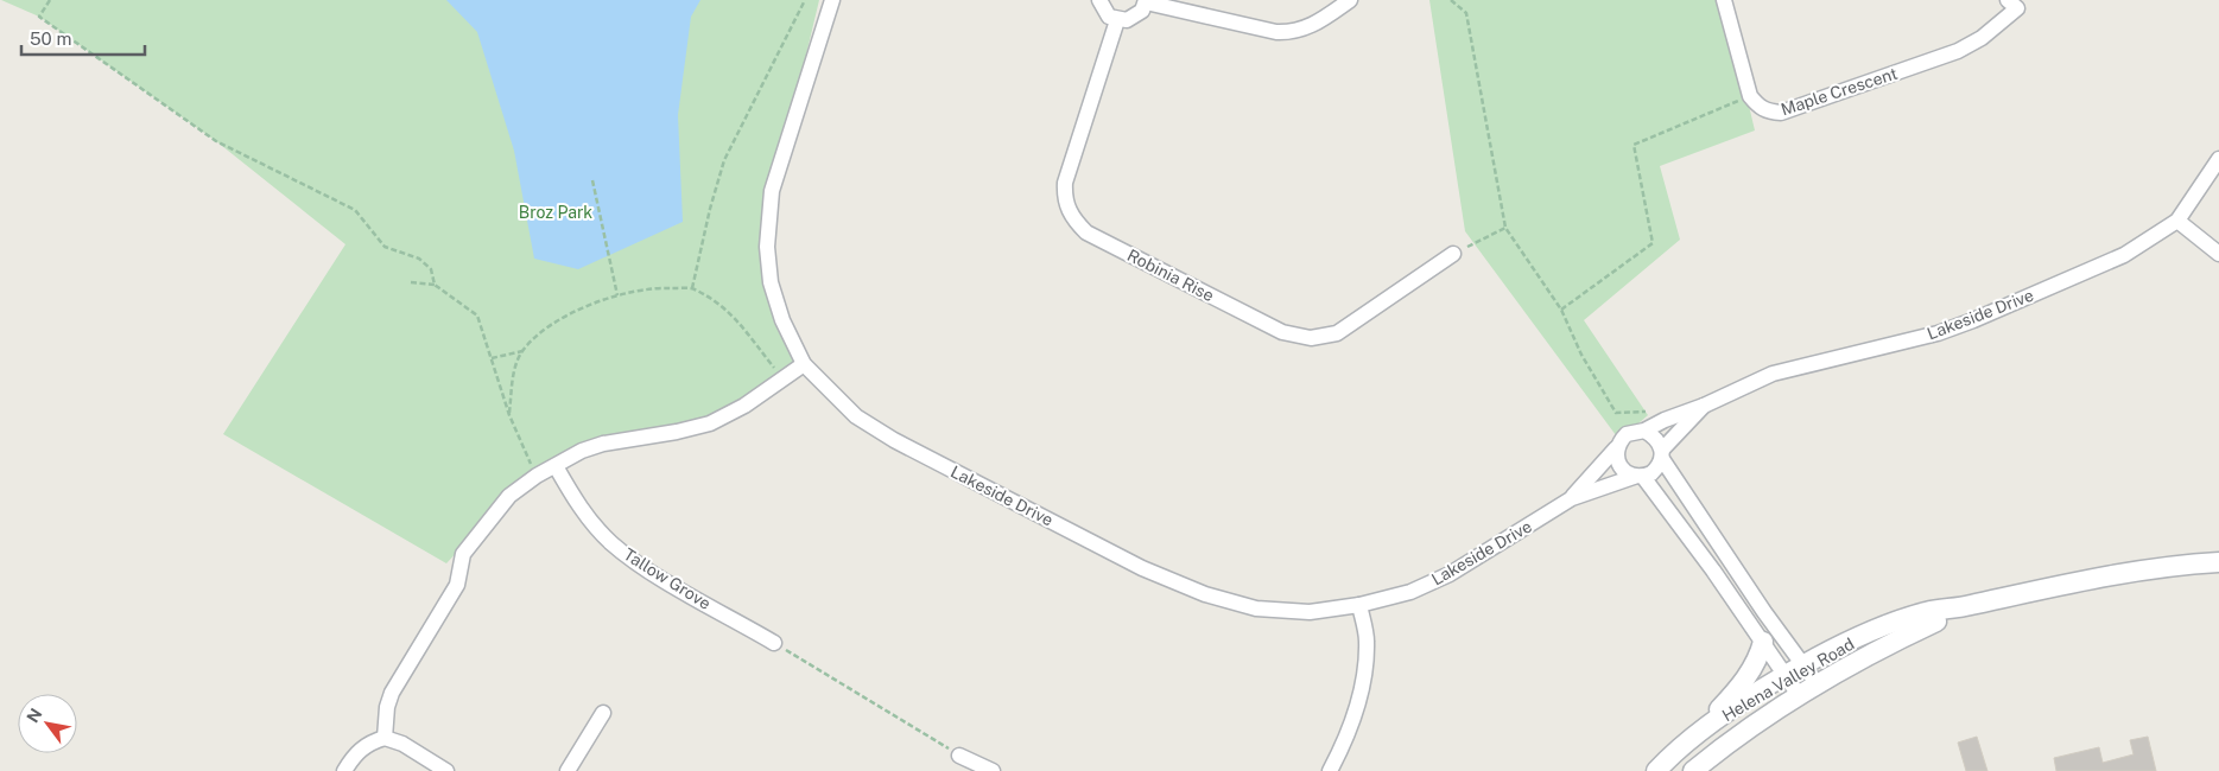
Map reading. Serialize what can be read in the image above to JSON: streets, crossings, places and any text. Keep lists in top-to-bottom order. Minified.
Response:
{"streets":{"street":["Maple Crescent","Robinia Rise","Lakeside Drive","Tallow Grove","Helena Valley Road"]},"parks":["Broz Park"],"scale_bar":"50 m","north":"top left"}
